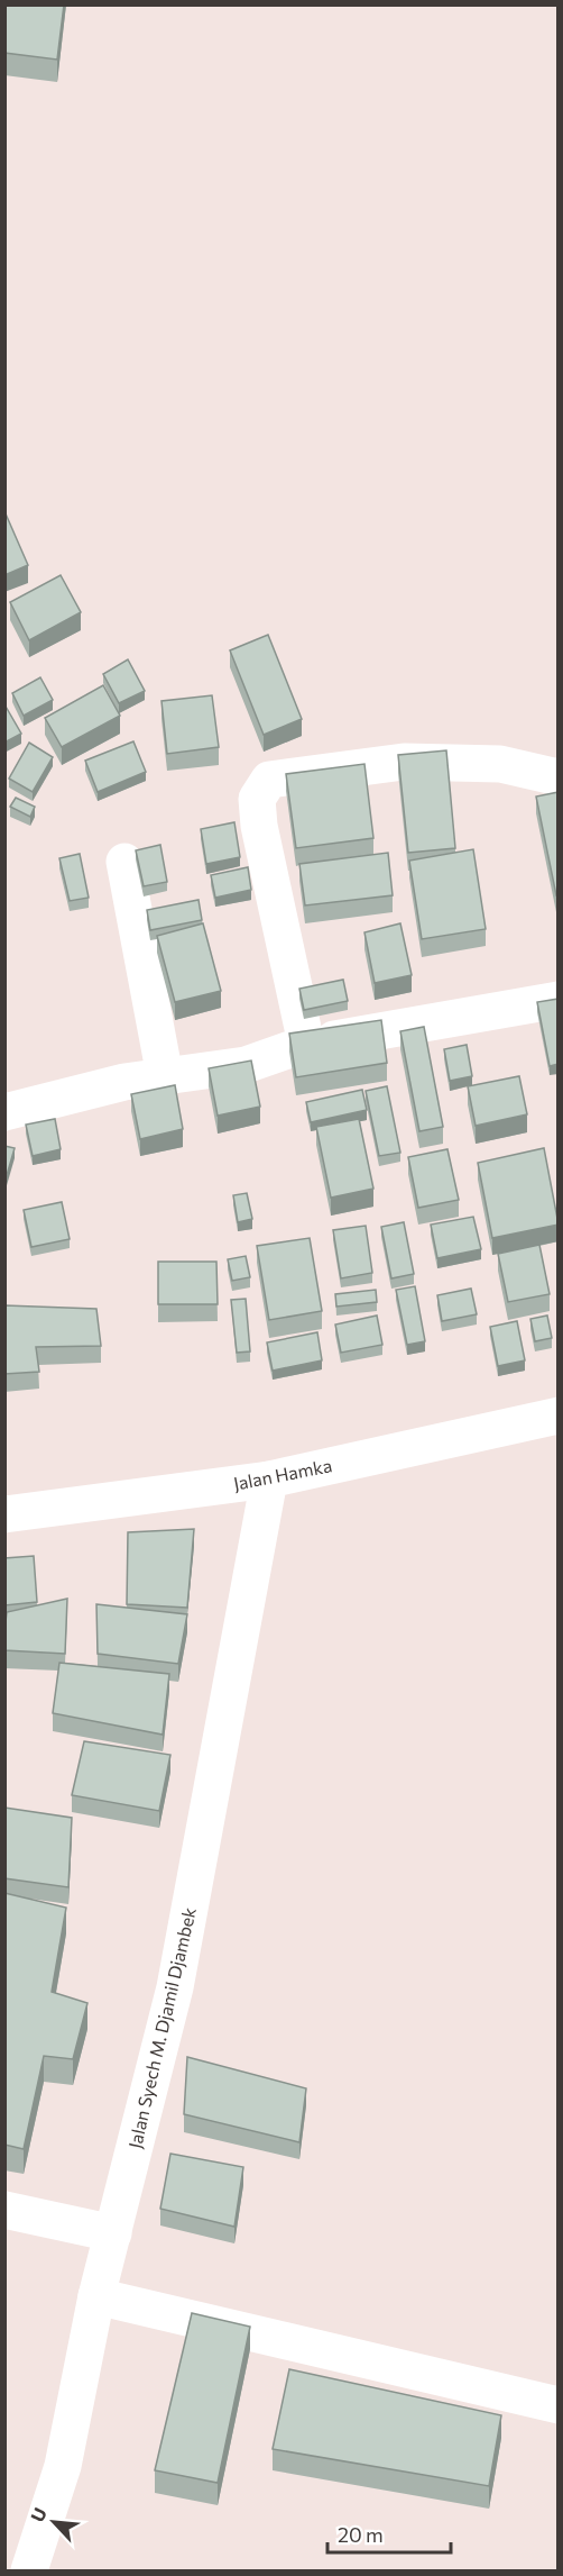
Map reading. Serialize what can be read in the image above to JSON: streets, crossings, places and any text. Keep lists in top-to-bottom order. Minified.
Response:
{"streets":{"street":["Jalan Hamka","Jalan Syech M. Djamil Djambek"]},"crossings":[["Jalan Hamka","Jalan Syech M. Djamil Djambek"]],"scale_bar":"20 m","north":"top left"}
